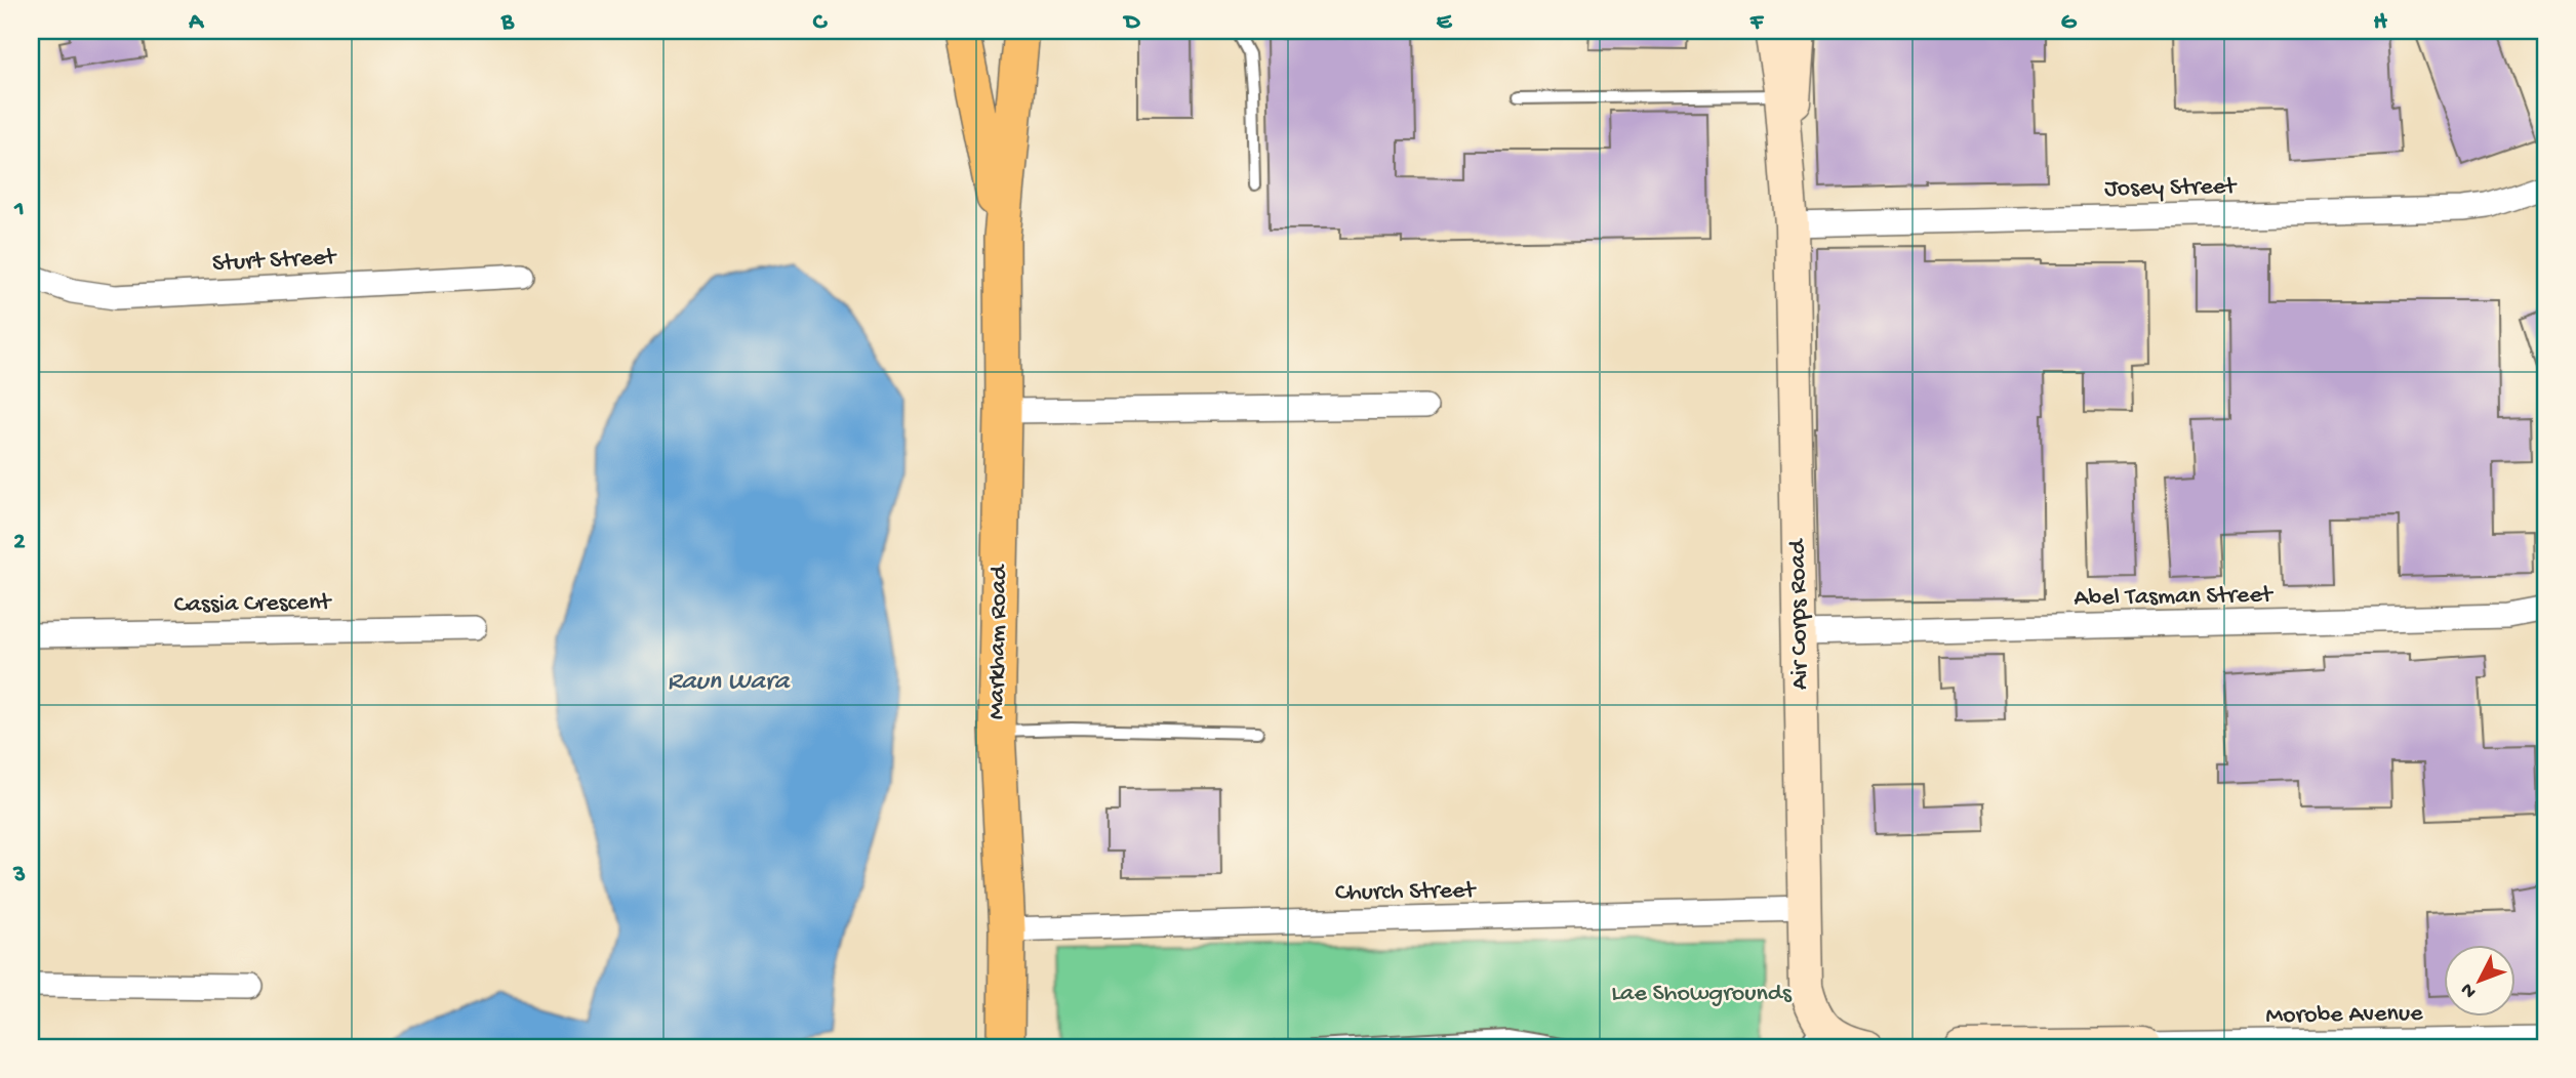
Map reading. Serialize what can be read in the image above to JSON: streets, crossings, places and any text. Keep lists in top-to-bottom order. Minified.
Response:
{"streets":{"main road":["Markham Road"],"street":["Josey Street","Sturt Street","Abel Tasman Street","Cassia Crescent","Air Corps Road","Church Street","Morobe Avenue"]},"crossings":[["Josey Street","Air Corps Road"],["Abel Tasman Street","Air Corps Road"],["Air Corps Road","Church Street"],["Markham Road","Church Street"]],"water":["Raun Wara"],"parks":["Lae Showgrounds"],"north":"bottom left","grid":{"columns":["A","B","C","D","E","F","G","H"],"rows":["1","2","3"]}}
